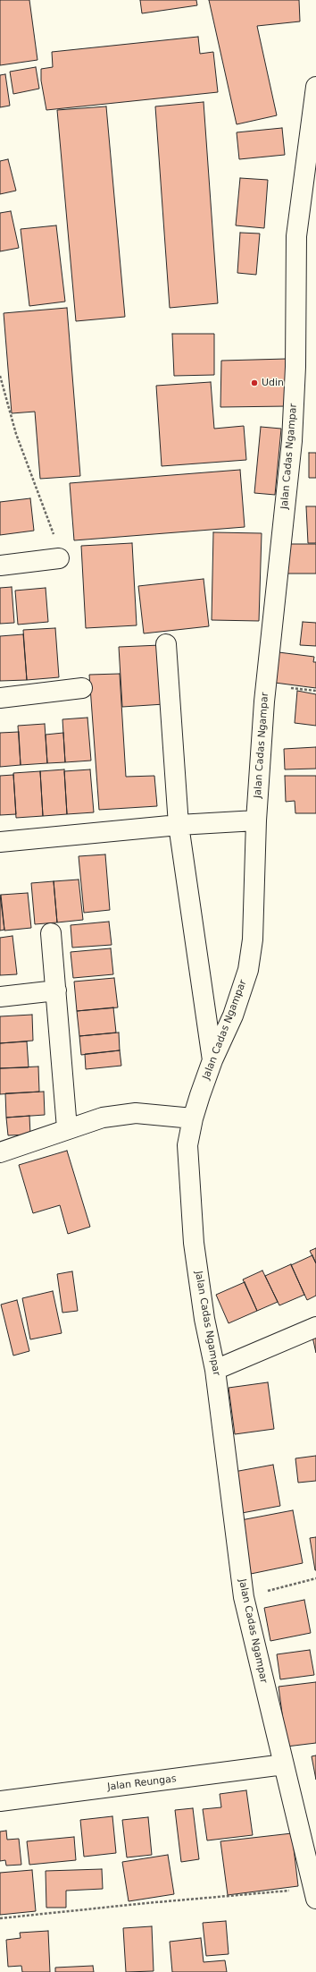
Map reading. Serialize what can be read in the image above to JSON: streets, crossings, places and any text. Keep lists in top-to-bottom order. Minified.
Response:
{"streets":{"street":["Jalan Cadas Ngampar","Jalan Reungas"]},"crossings":[["Jalan Cadas Ngampar","Jalan Reungas"]],"places":["Udin"]}
